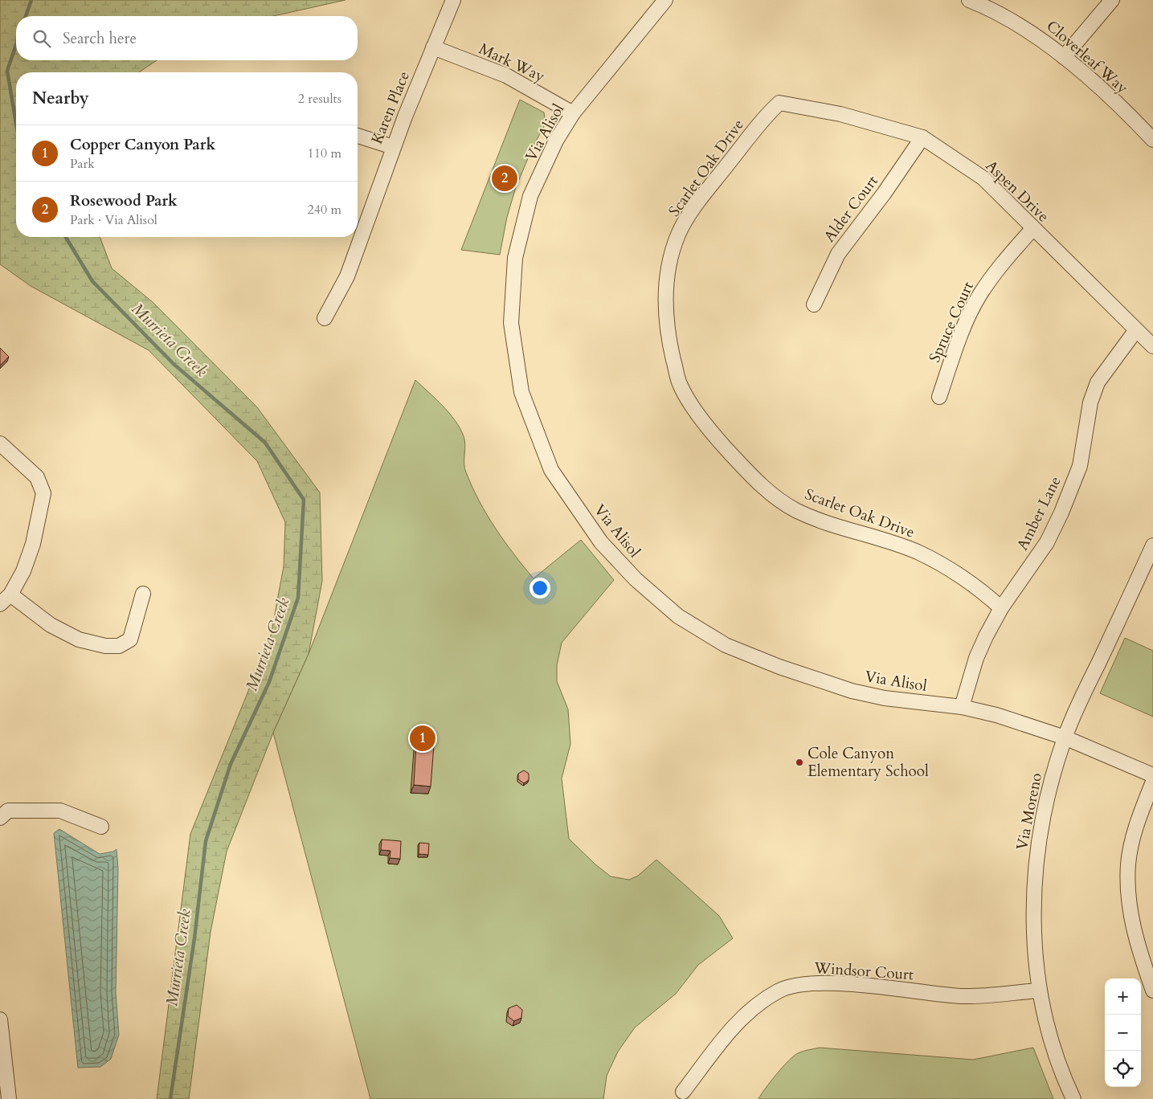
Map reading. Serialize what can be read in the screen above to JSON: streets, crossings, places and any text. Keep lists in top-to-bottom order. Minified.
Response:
{"streets":{"street":["Cloverleaf Way","Mark Way","Karen Place","Via Alisol","Scarlet Oak Drive","Aspen Drive","Alder Court","Spruce Court","Amber Lane","Via Moreno","Windsor Court"]},"crossings":[["Mark Way","Karen Place"],["Mark Way","Via Alisol"],["Via Alisol","Amber Lane"],["Via Alisol","Via Moreno"],["Scarlet Oak Drive","Aspen Drive"],["Scarlet Oak Drive","Amber Lane"],["Aspen Drive","Alder Court"],["Aspen Drive","Spruce Court"],["Aspen Drive","Amber Lane"],["Via Moreno","Windsor Court"]],"water":["Murrieta Creek"],"places":["Cole Canyon Elementary School"],"page":{"search":"Search here","heading":["Nearby","2 results"],"list":[{"mark":"1","name":"Copper Canyon Park","note":"Park","value":"110 m"},{"mark":"2","name":"Rosewood Park","note":"Park · Via Alisol","value":"240 m"}],"pins":["2","1"],"map_buttons":["+","−"]}}
